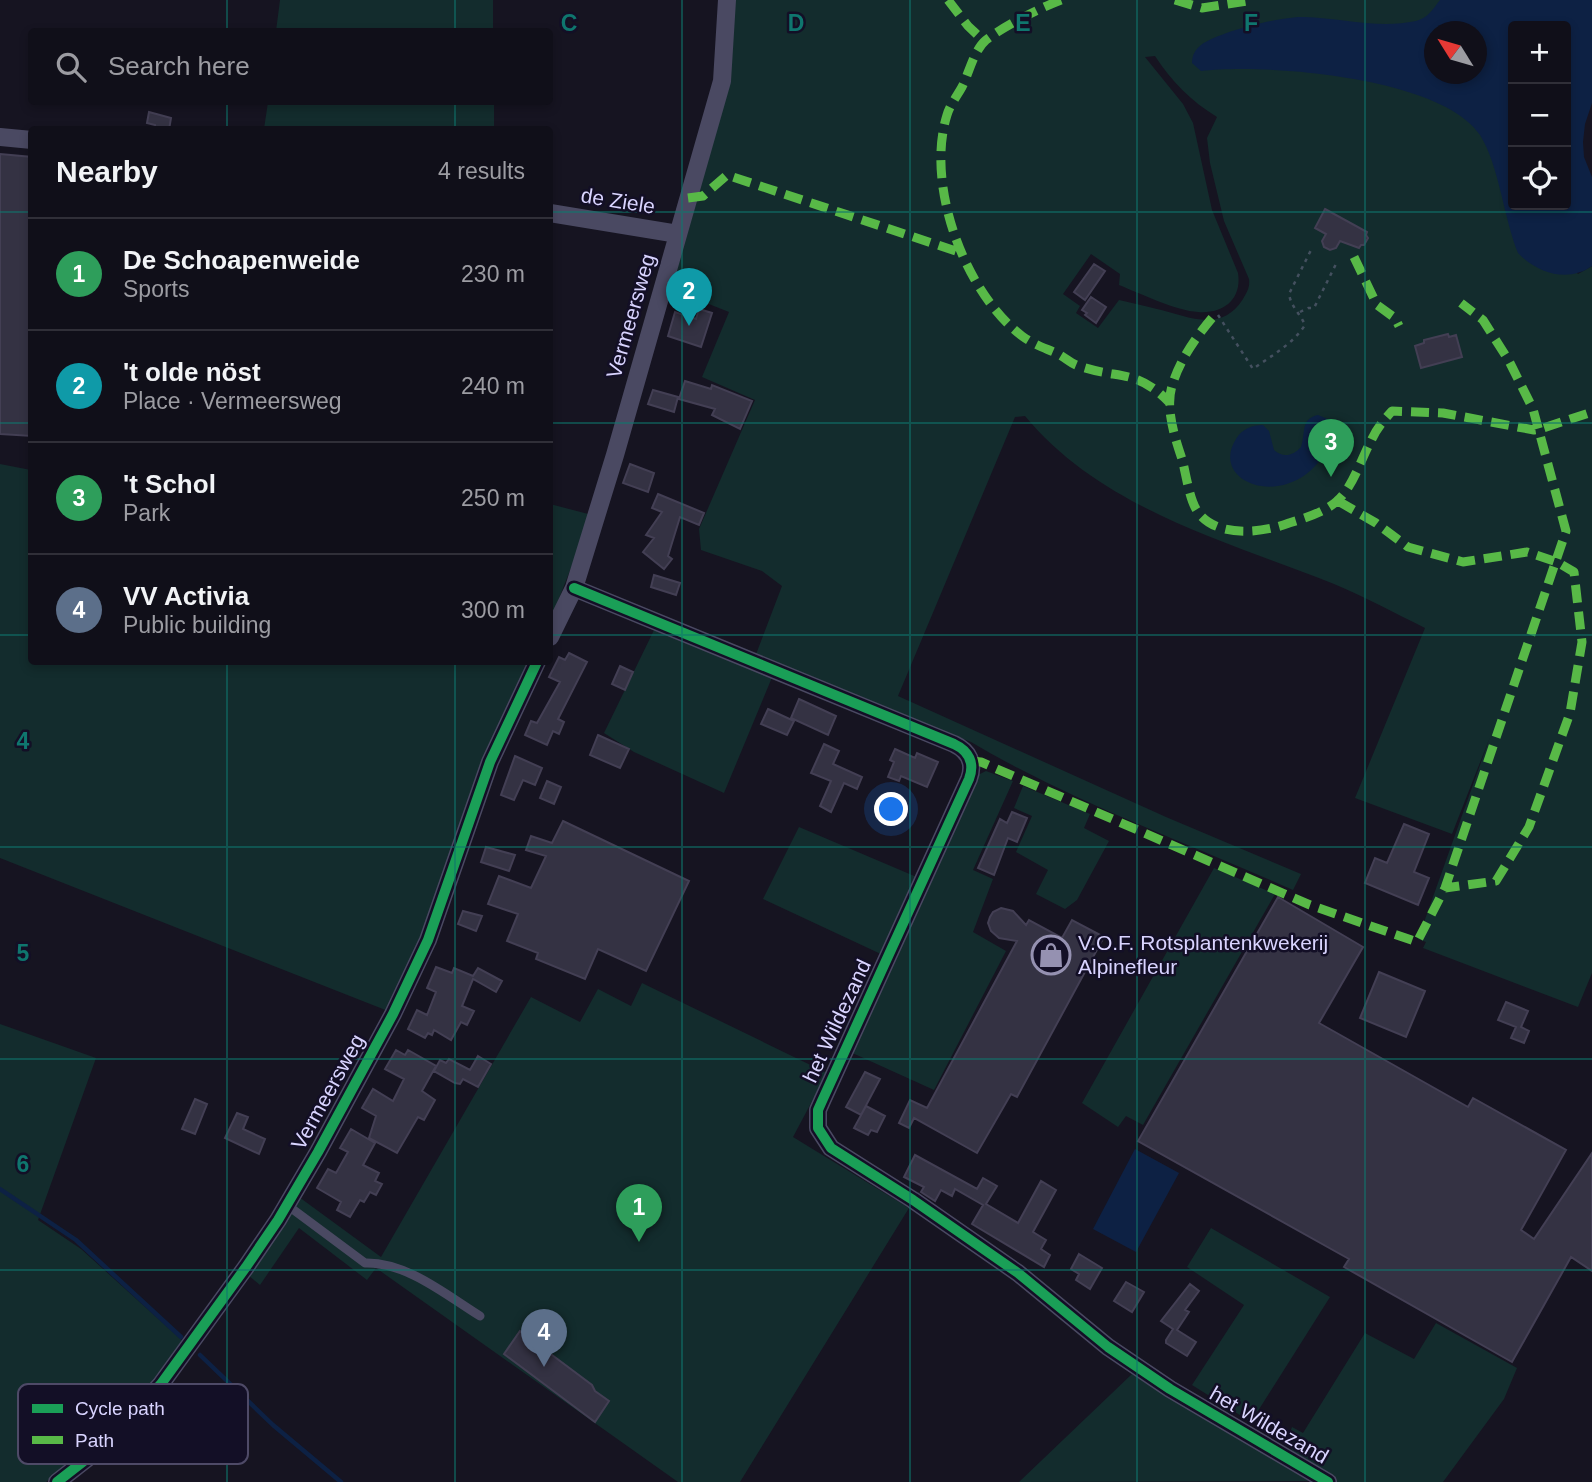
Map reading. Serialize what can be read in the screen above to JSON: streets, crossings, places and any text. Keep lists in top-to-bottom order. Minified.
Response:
{"streets":{"street":["de Ziele","Vermeersweg","het Wildezand"]},"crossings":[["de Ziele","Vermeersweg"],["Vermeersweg","het Wildezand"]],"places":{"shop":["V.O.F. Rotsplantenkwekerij Alpinefleur"]},"legend":["Cycle path","Path"],"north":"top left","page":{"map_buttons":["+","−"],"search":"Search here","heading":["Nearby","4 results"],"list":[{"mark":"1","name":"De Schoapenweide","note":"Sports","value":"230 m"},{"mark":"2","name":"'t olde nöst","note":"Place · Vermeersweg","value":"240 m"},{"mark":"3","name":"'t Schol","note":"Park","value":"250 m"},{"mark":"4","name":"VV Activia","note":"Public building","value":"300 m"}],"pins":["2","3","1","4"]},"grid":{"columns":["C","D","E","F"],"rows":["4","5","6"]}}
